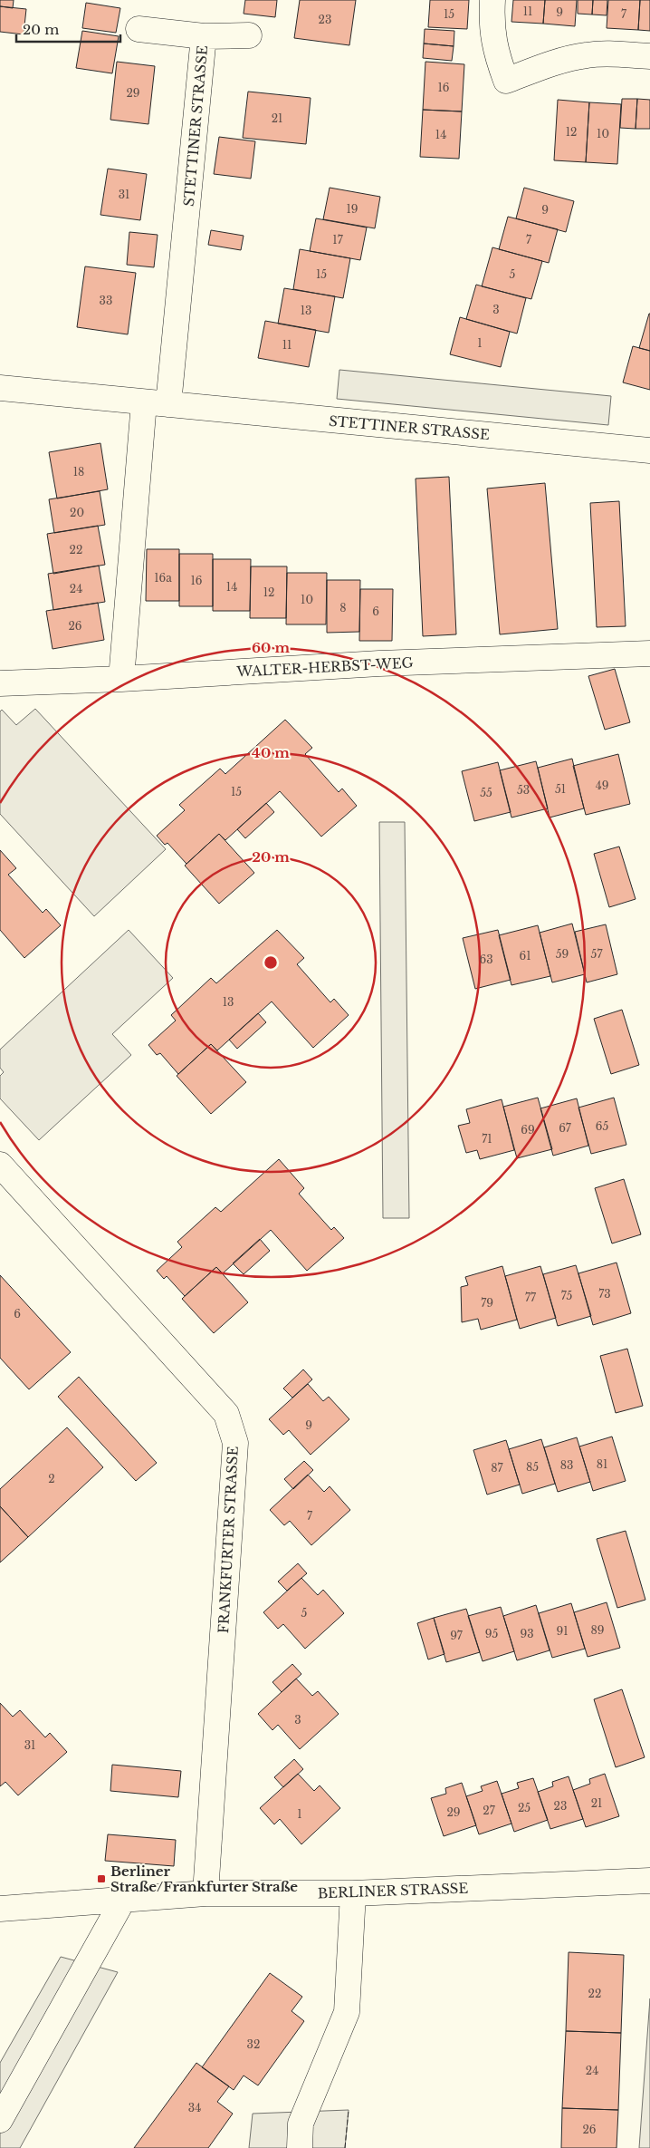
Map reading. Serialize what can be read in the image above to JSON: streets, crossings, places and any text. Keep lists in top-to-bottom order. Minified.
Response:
{"streets":{"street":["STETTINER STRASSE","WALTER-HERBST-WEG","FRANKFURTER STRASSE","BERLINER STRASSE"]},"crossings":[["FRANKFURTER STRASSE","BERLINER STRASSE"]],"places":{"transit":["Berliner Straße/Frankfurter Straße"]},"house_numbers":["11","9","15","7","23","16","29","21","12","10","14","31","19","9","17","7","15","5","33","3","13","1","11","18","20","22","16a","16","14","24","12","10","8","6","26","49","51","53","15","55","59","57","61","63","13","65","67","69","71","73","75","77","79","6","9","81","83","85","87","2","7","5","89","91","95","93","97","3","31","21","23","25","27","29","1","22","32","24","34","26"],"scale_bar":"20 m","rings":["60 m","40 m","20 m"]}
